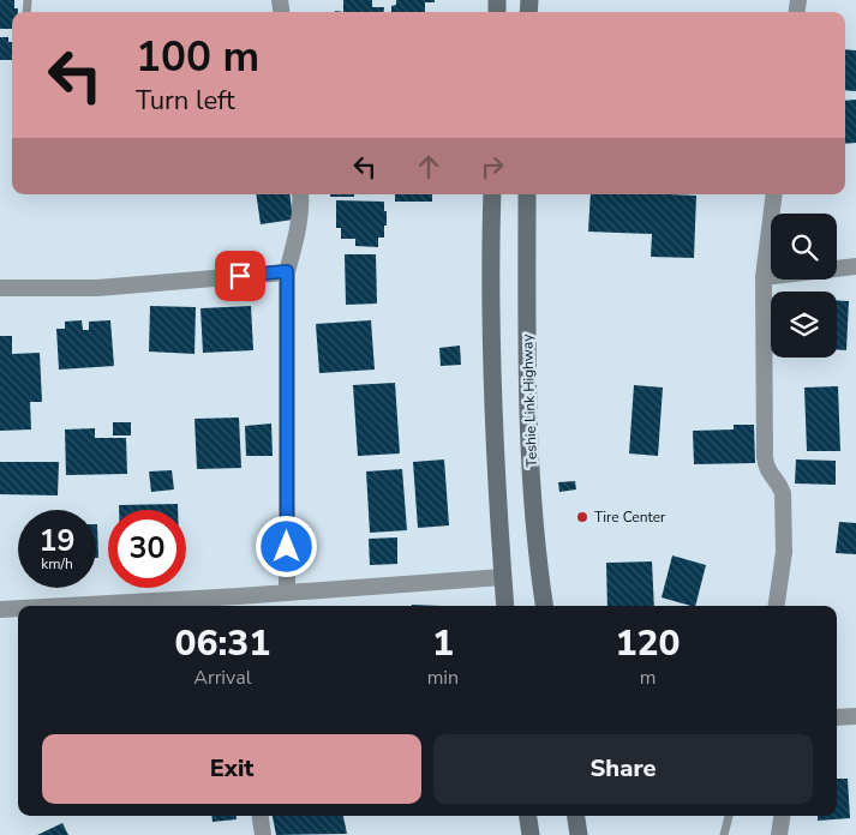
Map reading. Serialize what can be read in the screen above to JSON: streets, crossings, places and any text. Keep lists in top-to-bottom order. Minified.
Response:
{"streets":{"main road":["Teshie Link Highway"]},"places":["Tire Center"],"page":{"turn":["100 m","Turn left"],"speed":"19 km/h","limit":"30","eta":["06:31","Arrival","1","min","120","m"],"buttons":["Exit","Share"]}}
